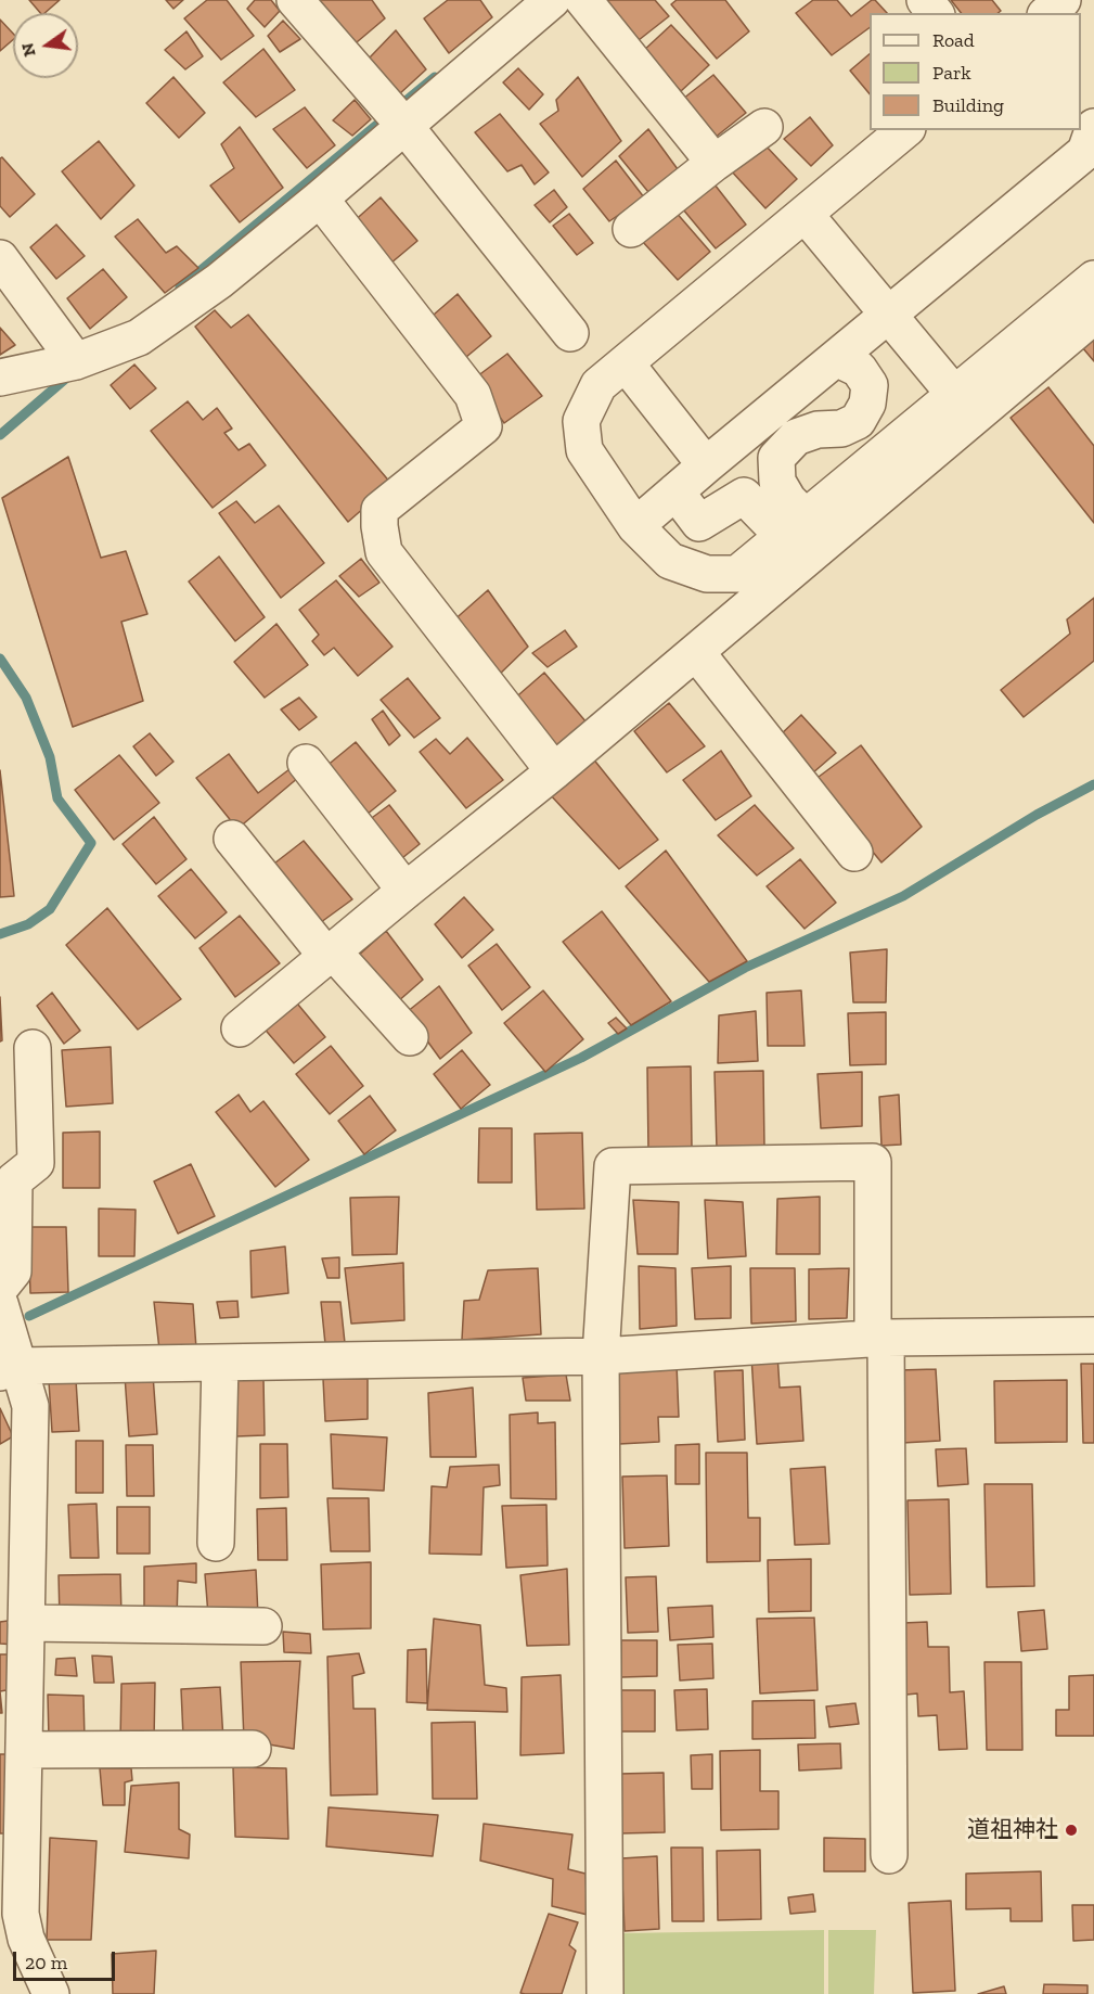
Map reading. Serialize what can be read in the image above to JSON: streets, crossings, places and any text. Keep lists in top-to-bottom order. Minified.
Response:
{"places":["道祖神社"],"legend":["Road","Park","Building"],"scale_bar":"20 m","north":"left"}
